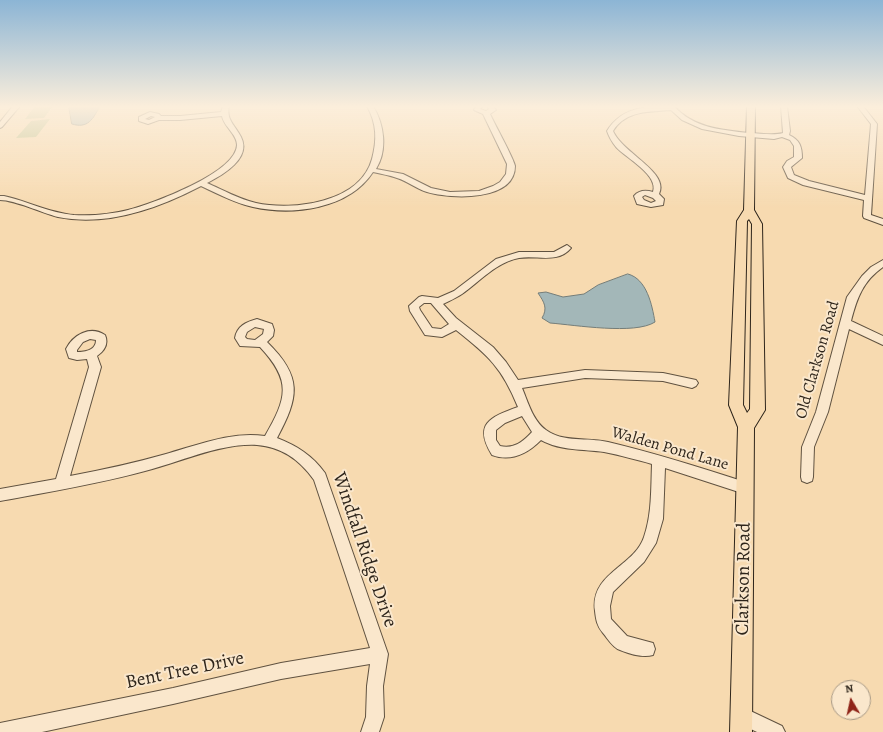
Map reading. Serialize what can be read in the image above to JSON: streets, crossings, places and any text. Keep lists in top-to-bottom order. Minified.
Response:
{"streets":{"main road":["Clarkson Road"],"street":["Old Clarkson Road","Walden Pond Lane","Windfall Ridge Drive","Bent Tree Drive"]},"crossings":[["Walden Pond Lane","Clarkson Road"],["Windfall Ridge Drive","Bent Tree Drive"]],"north":"top"}
